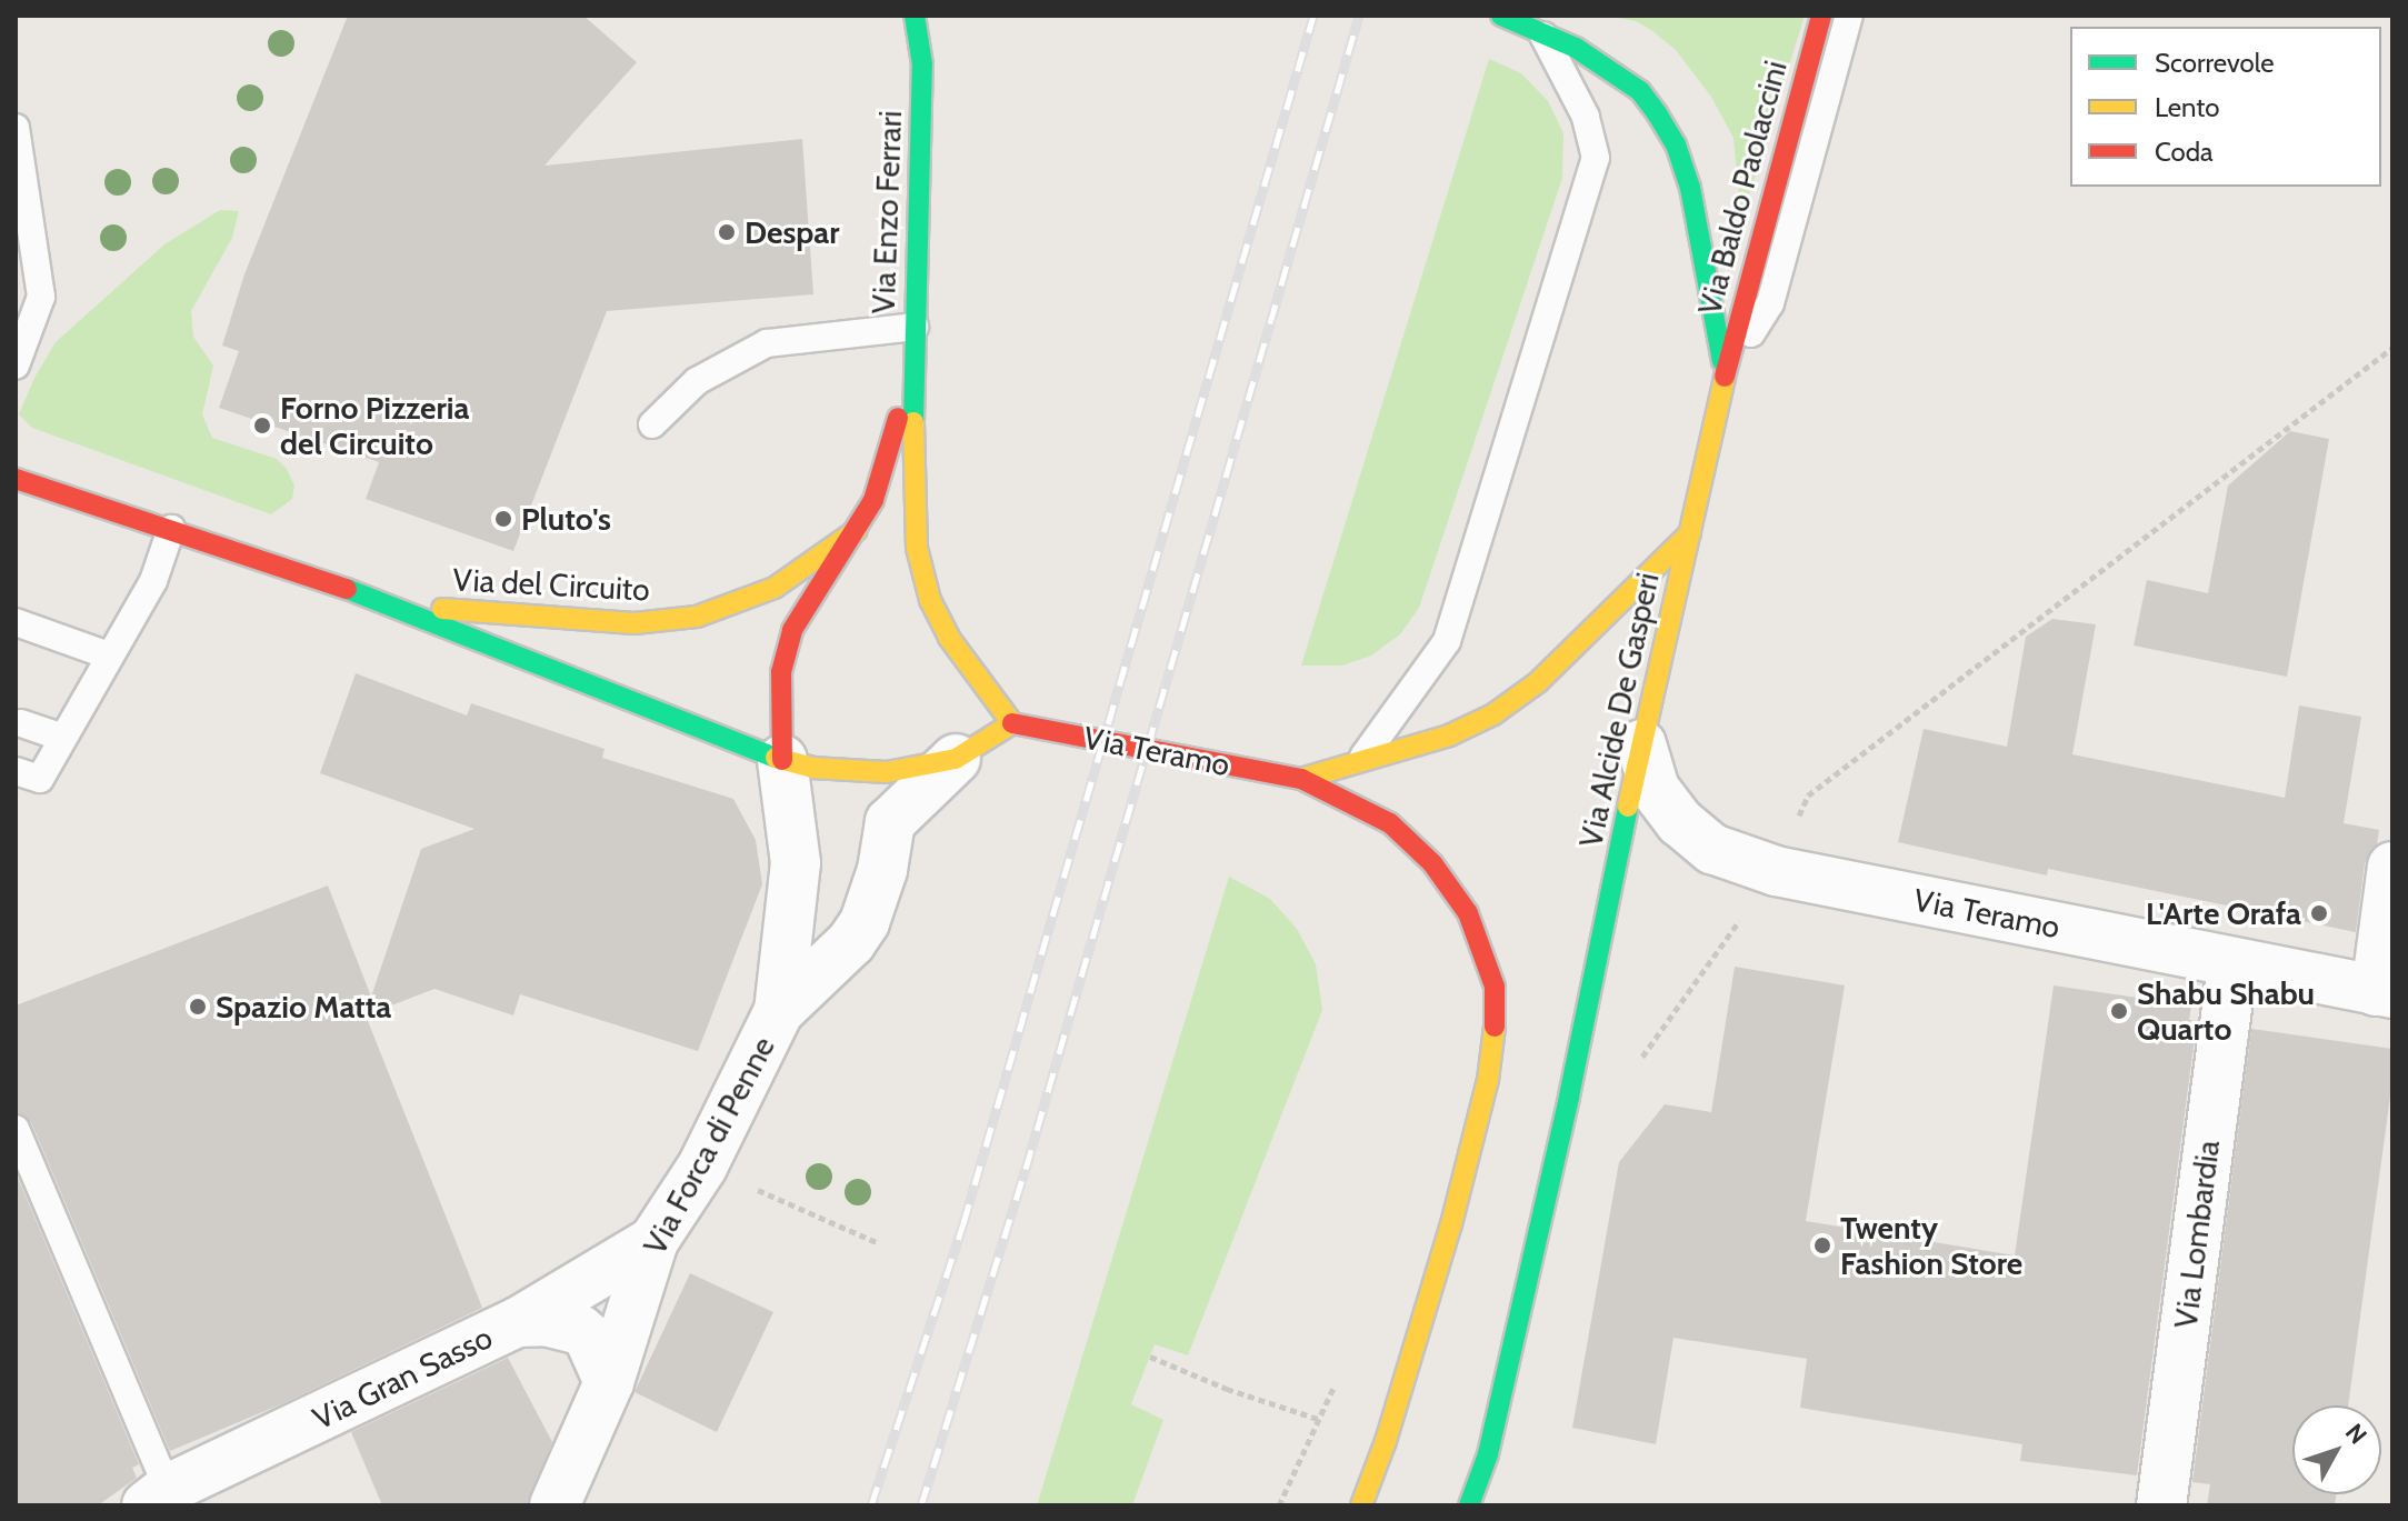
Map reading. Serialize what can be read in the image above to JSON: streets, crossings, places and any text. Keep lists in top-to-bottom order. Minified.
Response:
{"streets":{"main road":["Via Baldo Paolaccini","Via Enzo Ferrari","Via del Circuito","Via Alcide De Gasperi","Via Teramo"],"street":["Via Forca di Penne","Via Lombardia","Via Gran Sasso"]},"crossings":[["Via Baldo Paolaccini","Via Alcide De Gasperi"],["Via Enzo Ferrari","Via del Circuito"],["Via Enzo Ferrari","Via Teramo"],["Via del Circuito","Via Teramo"],["Via del Circuito","Via Forca di Penne"],["Via Alcide De Gasperi","Via Teramo"],["Via Teramo","Via Lombardia"],["Via Forca di Penne","Via Gran Sasso"]],"places":["Despar","Forno Pizzeria del Circuito","Pluto's","L'Arte Orafa","Spazio Matta","Shabu Shabu Quarto","Twenty Fashion Store"],"legend":["Scorrevole","Lento","Coda"],"north":"top right"}
